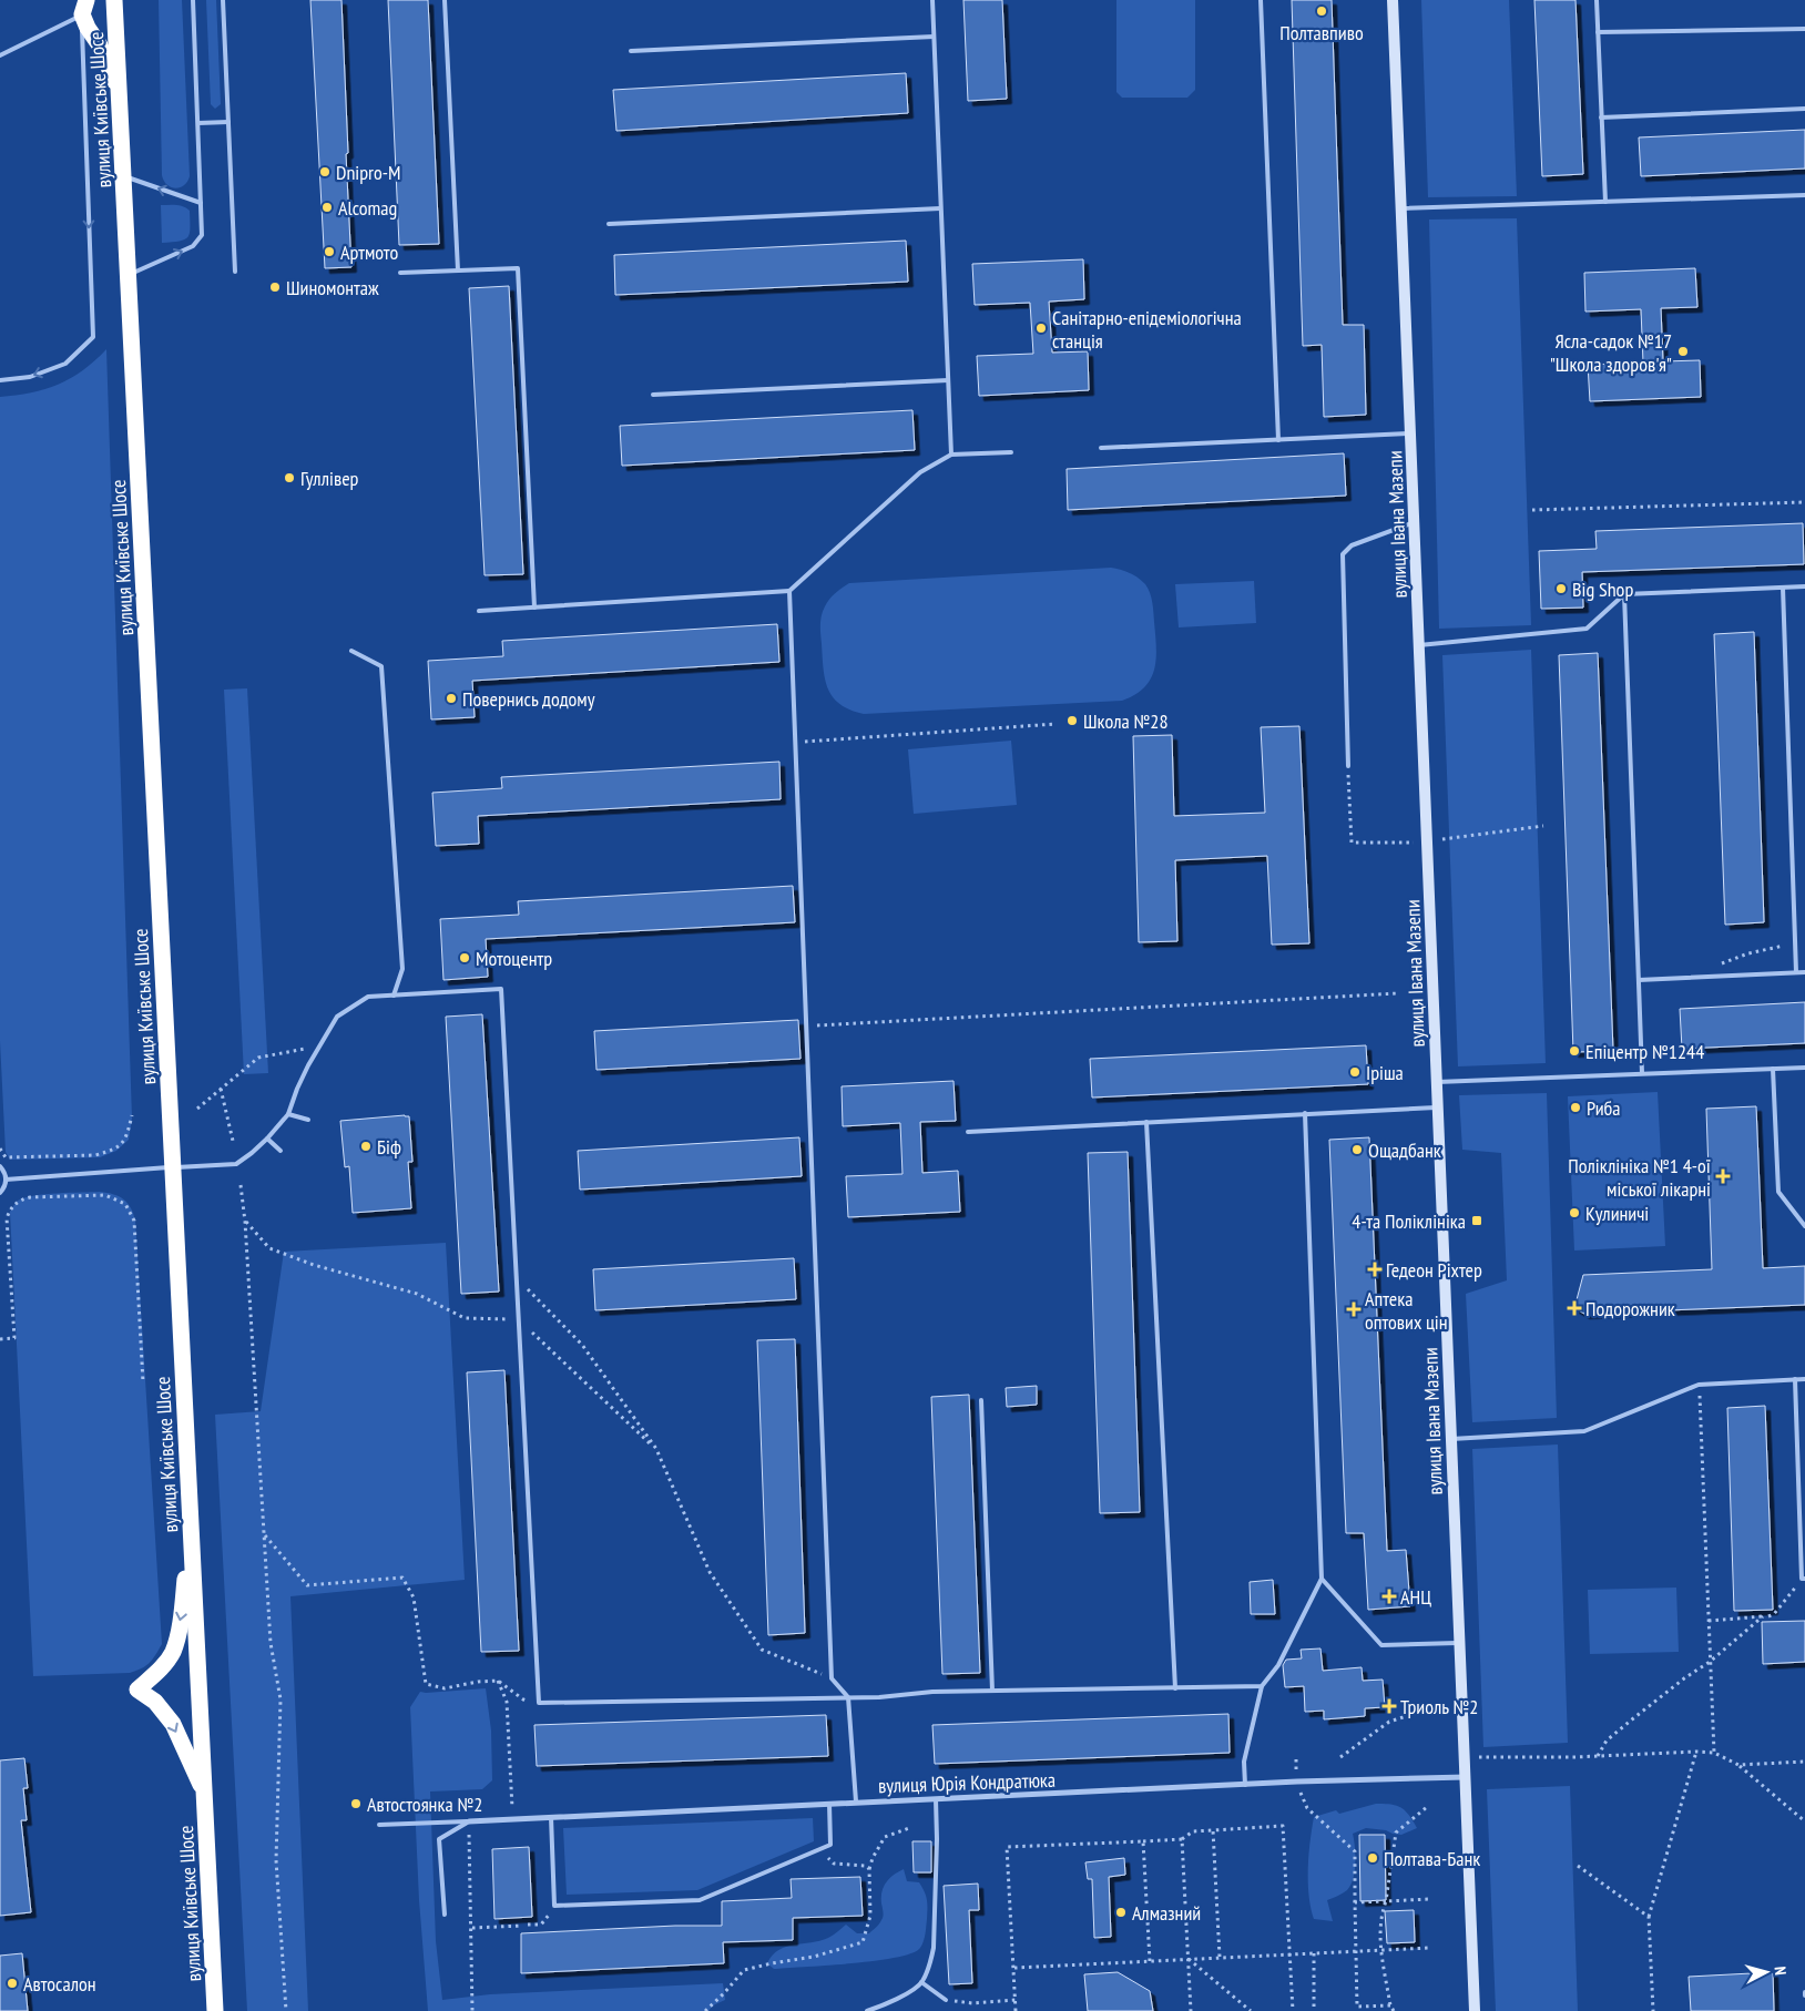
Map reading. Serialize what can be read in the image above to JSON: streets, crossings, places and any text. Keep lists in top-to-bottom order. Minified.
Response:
{"streets":{"highway":["вулиця Київське Шосе"],"main road":["вулиця Івана Мазепи"],"street":["вулиця Юрія Кондратюка"]},"crossings":[["вулиця Івана Мазепи","вулиця Юрія Кондратюка"]],"places":{"other":["Полтавпиво","Dnipro-M","Alcomag","Артмото","Шиномонтаж","Санітарно-епідеміологічна станція","Ясла-садок №17 \"Школа здоров'я\"","Гуллівер","Big Shop","Повернись додому","Школа №28","Мотоцентр","Епіцентр №1244","Іріша","Риба","Біф","Ощадбанк","Кулиничі","Автостоянка №2","Полтава-Банк","Алмазний","Автосалон"],"health":["Поліклініка №1 4-ої міської лікарні","Гедеон Ріхтер","Подорожник","Аптека оптових цін","АНЦ","Триоль №2"],"transit":["4-та Поліклініка"]},"north":"right"}
